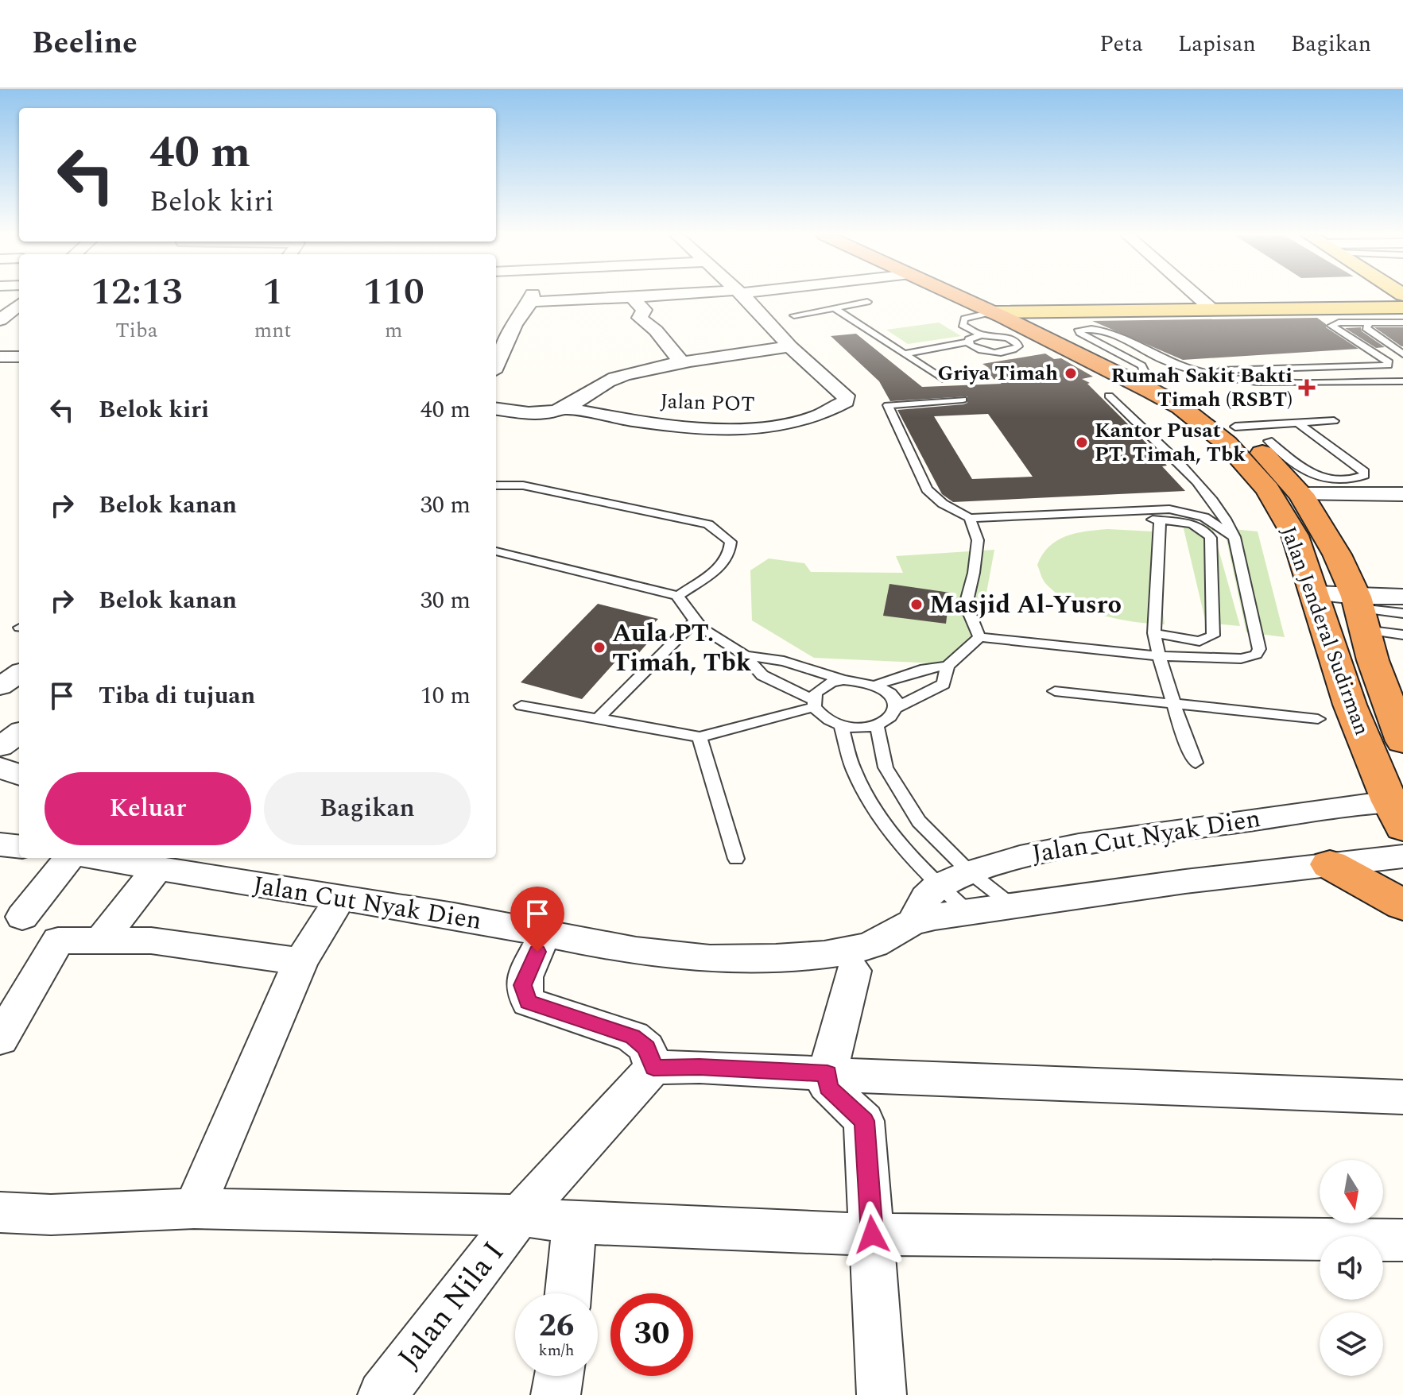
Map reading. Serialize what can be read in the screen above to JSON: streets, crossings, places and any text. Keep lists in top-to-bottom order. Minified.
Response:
{"streets":{"highway":["Jalan Jenderal Sudirman"],"street":["Jalan POT","Jalan Cut Nyak Dien","Jalan Nila I"]},"crossings":[["Jalan Jenderal Sudirman","Jalan Cut Nyak Dien"]],"places":{"other":["Griya Timah","Kantor Pusat PT. Timah, Tbk","Masjid Al-Yusro","Aula PT. Timah, Tbk"],"health":["Rumah Sakit Bakti Timah (RSBT)"]},"north":"bottom","page":{"header":"Beeline","nav":["Peta","Lapisan","Bagikan"],"turn":["40 m","Belok kiri"],"eta":["12:13","Tiba","1","mnt","110","m"],"list":[{"name":"Belok kiri","value":"40 m"},{"name":"Belok kanan","value":"30 m"},{"name":"Belok kanan","value":"30 m"},{"name":"Tiba di tujuan","value":"10 m"}],"buttons":["Keluar","Bagikan"],"speed":"26 km/h","limit":"30"}}
